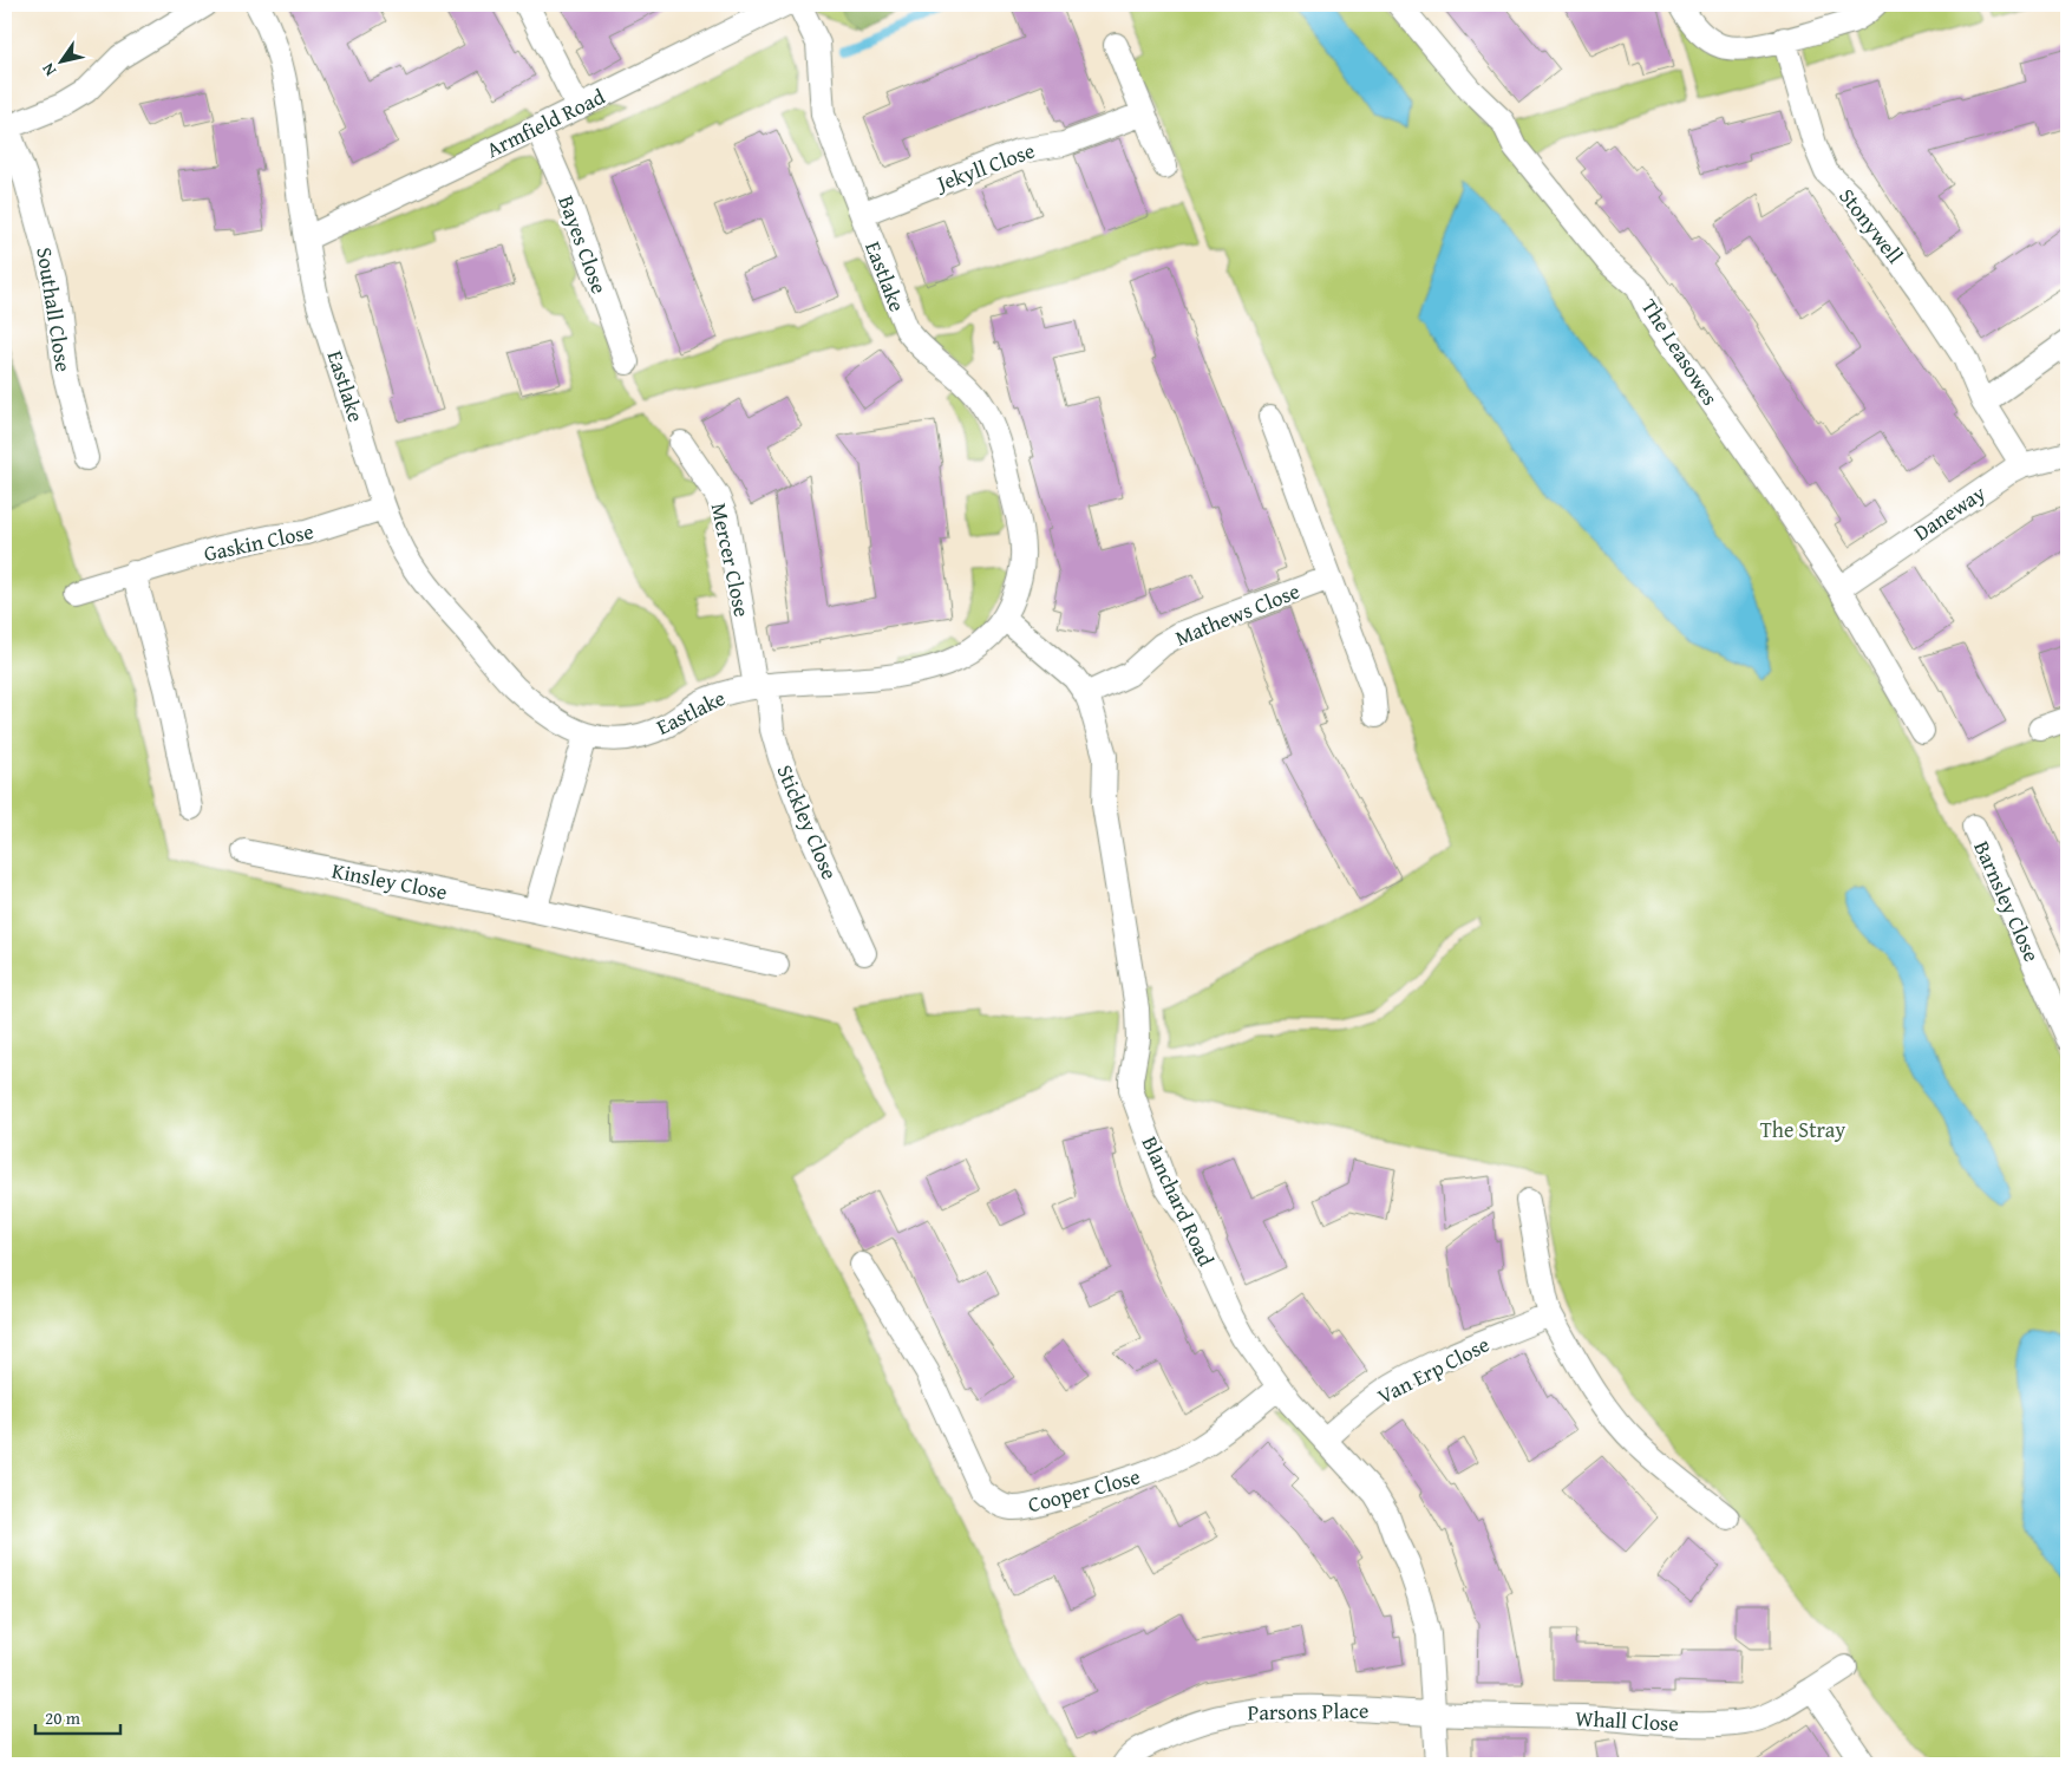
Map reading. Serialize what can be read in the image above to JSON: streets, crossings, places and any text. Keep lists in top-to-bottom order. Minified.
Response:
{"streets":{"street":["Armfield Road","Jekyll Close","Stonywell","Bayes Close","Eastlake","Southall Close","The Leasowes","Daneway","Gaskin Close","Mercer Close","Mathews Close","Stickley Close","Kinsley Close","Barnsley Close","Blanchard Road","Van Erp Close","Cooper Close","Parsons Place","Whall Close"]},"crossings":[["Armfield Road","Bayes Close"],["Armfield Road","Eastlake"],["Jekyll Close","Eastlake"],["Stonywell","Daneway"],["Eastlake","Gaskin Close"],["Eastlake","Mercer Close"],["Eastlake","Stickley Close"],["Eastlake","Blanchard Road"],["The Leasowes","Daneway"],["Mercer Close","Stickley Close"],["Mathews Close","Blanchard Road"],["Blanchard Road","Van Erp Close"],["Blanchard Road","Cooper Close"],["Blanchard Road","Parsons Place"],["Blanchard Road","Whall Close"],["Parsons Place","Whall Close"]],"parks":["The Stray"],"scale_bar":"20 m","north":"bottom left"}
